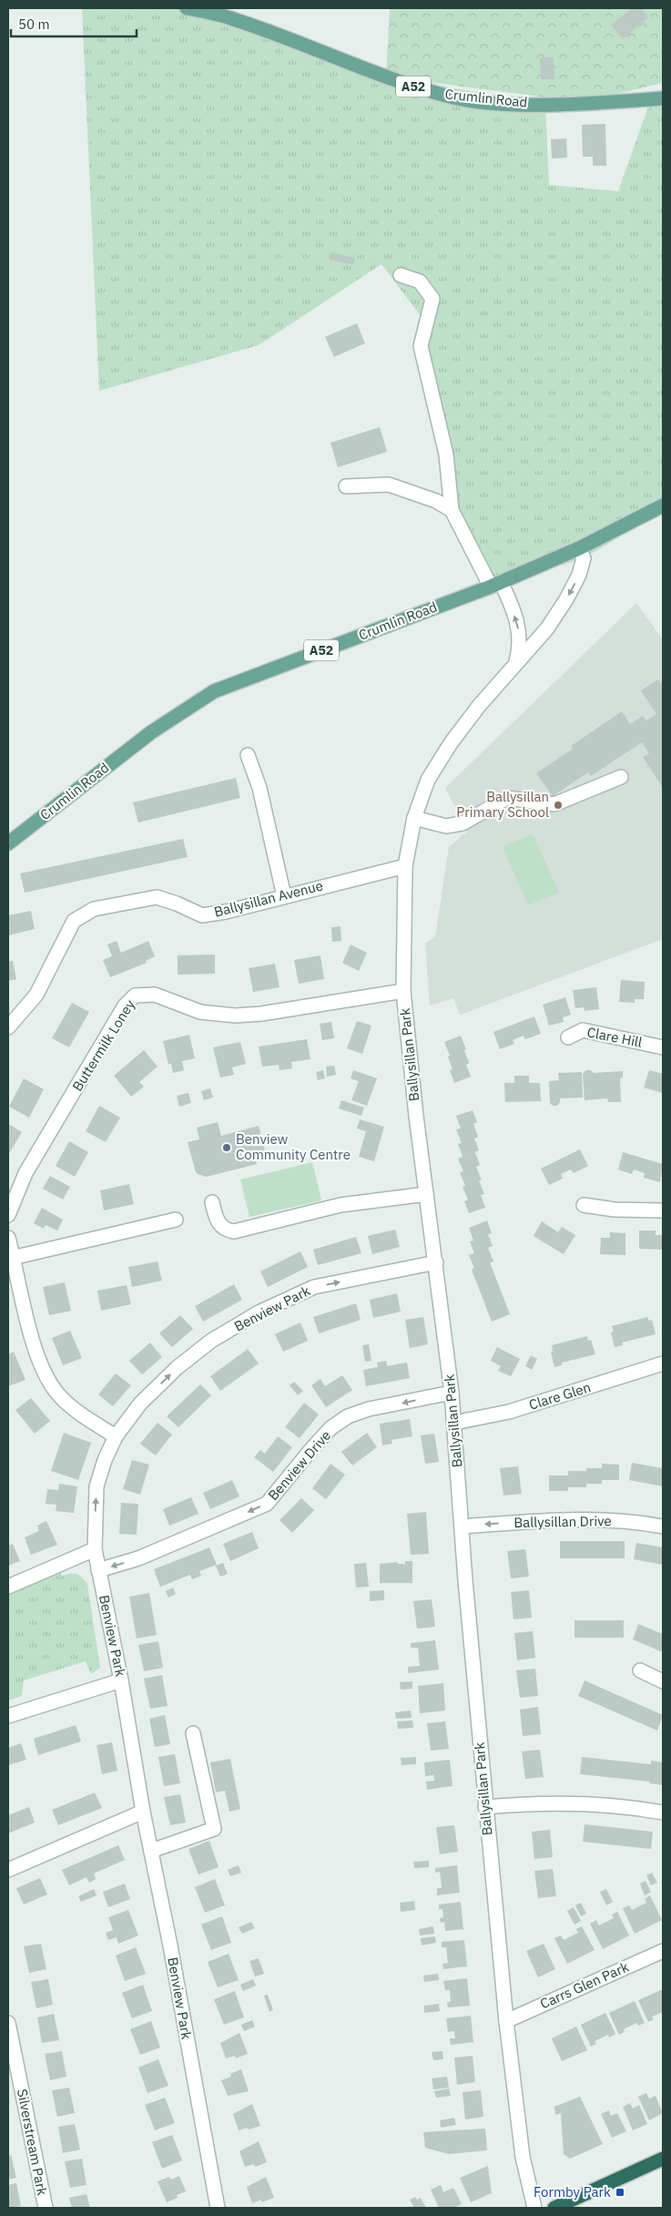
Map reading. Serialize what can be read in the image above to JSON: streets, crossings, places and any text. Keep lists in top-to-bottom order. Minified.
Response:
{"streets":{"main road":["A52","Crumlin Road"],"street":["Ballysillan Avenue","Clare Hill","Buttermilk Loney","Ballysillan Park","Benview Park","Clare Glen","Benview Drive","Ballysillan Drive","Carrs Glen Park","Silverstream Park"]},"crossings":[["Crumlin Road","Ballysillan Park"],["Ballysillan Avenue","Ballysillan Park"],["Buttermilk Loney","Ballysillan Park"],["Ballysillan Park","Benview Park"],["Ballysillan Park","Clare Glen"],["Ballysillan Park","Benview Drive"],["Ballysillan Park","Ballysillan Drive"],["Ballysillan Park","Carrs Glen Park"],["Benview Park","Benview Drive"]],"one_way":["Benview Park","Benview Drive","Ballysillan Drive"],"places":{"other":["Ballysillan Primary School","Benview Community Centre"],"transit":["Formby Park"]},"scale_bar":"50 m"}
